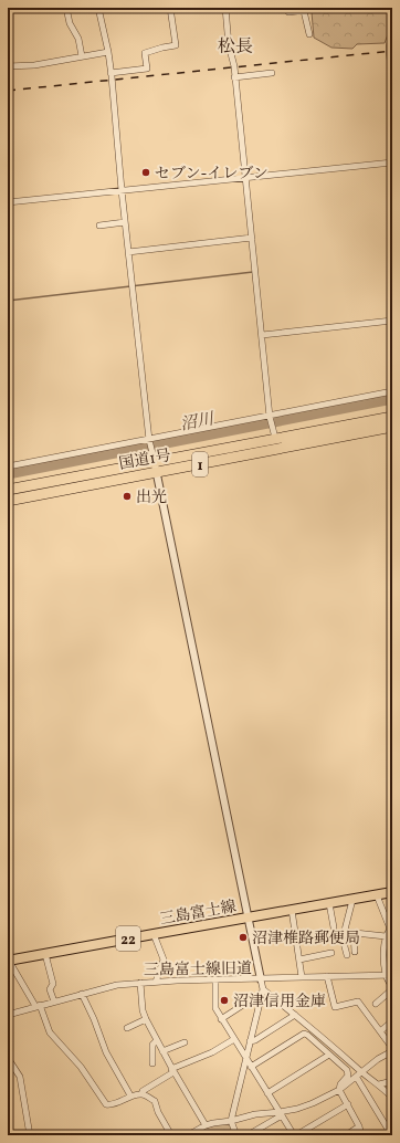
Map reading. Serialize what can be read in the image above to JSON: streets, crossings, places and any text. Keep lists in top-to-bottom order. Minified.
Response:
{"streets":{"highway":["国道1号","1"],"main road":["三島富士線","22"],"street":["三島富士線旧道"]},"districts":["松長"],"water":["沼川"],"places":["セブン-イレブン","出光","沼津椎路郵便局","沼津信用金庫"]}
